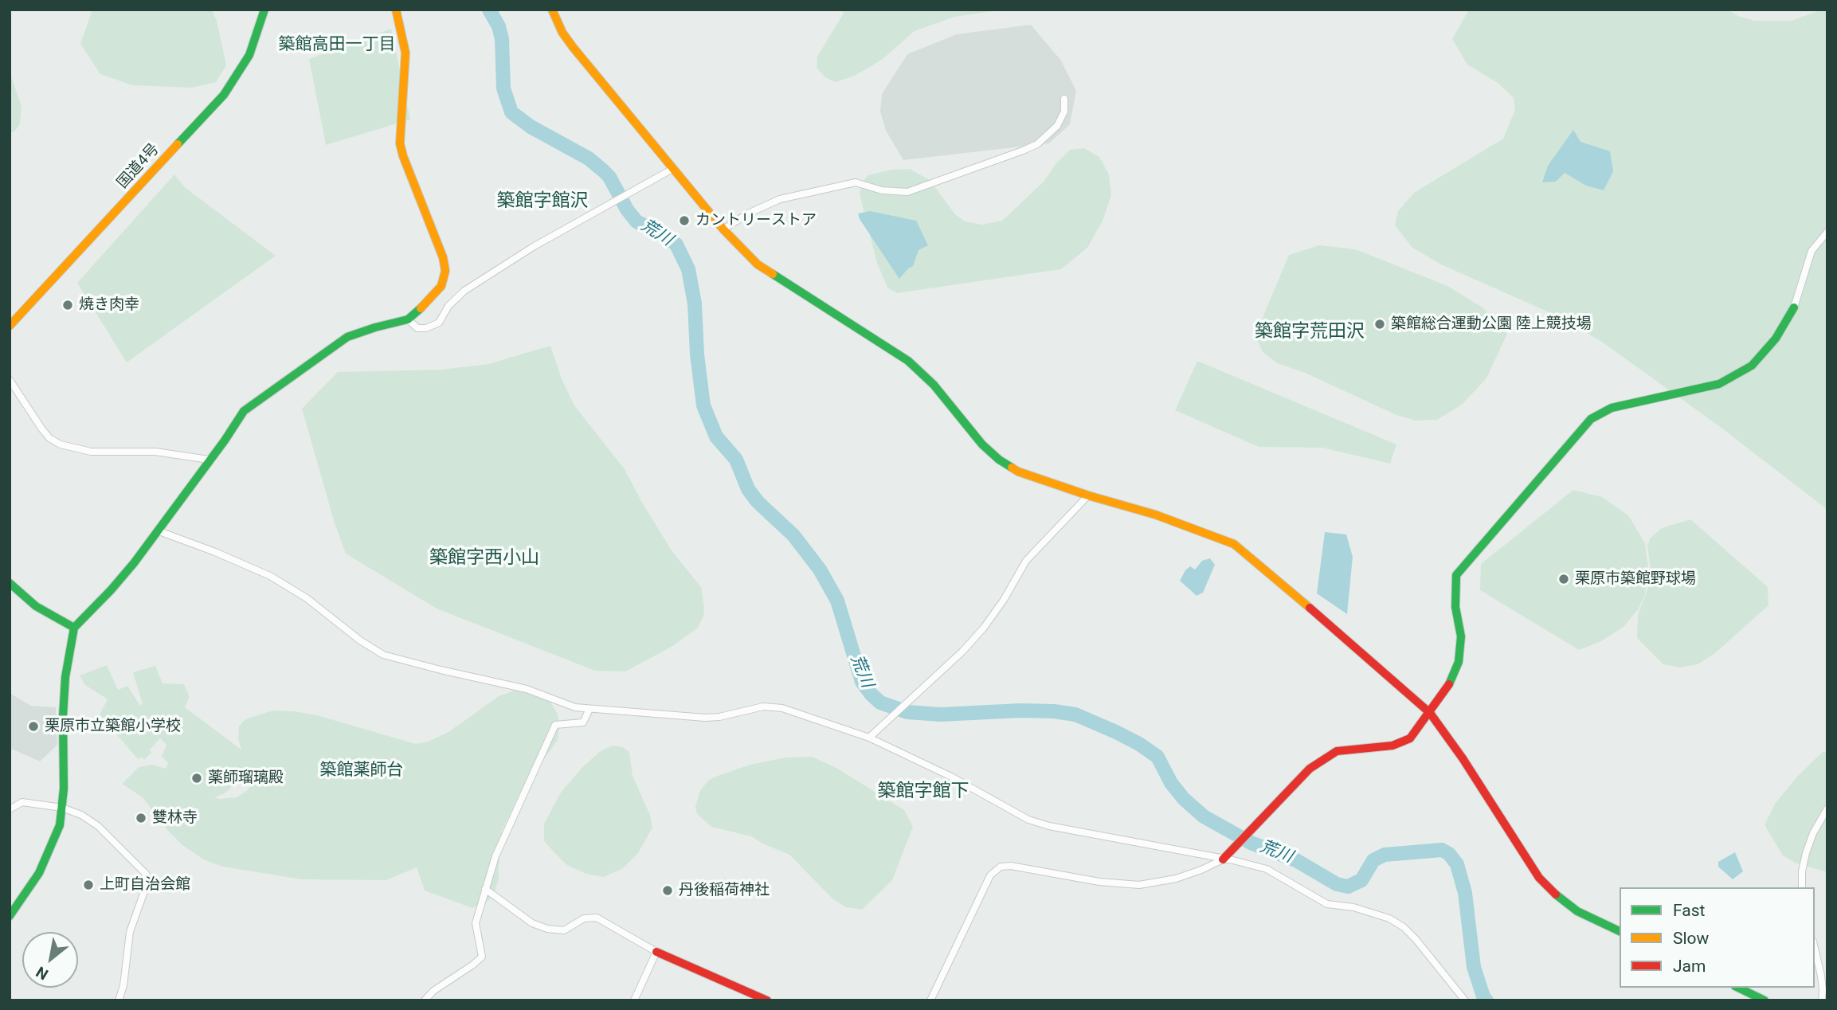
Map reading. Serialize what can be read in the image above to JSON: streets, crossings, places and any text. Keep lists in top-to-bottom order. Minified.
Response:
{"streets":{"main road":["国道4号"]},"districts":["築館高田一丁目","築館字館沢","築館字荒田沢","築館字西小山","築館薬師台","築館字館下"],"water":["荒川"],"places":["カントリーストア","焼き肉幸","築館総合運動公園 陸上競技場","栗原市築館野球場","栗原市立築館小学校","薬師瑠璃殿","雙林寺","上町自治会館","丹後稲荷神社"],"legend":["Fast","Slow","Jam"],"north":"bottom left"}
